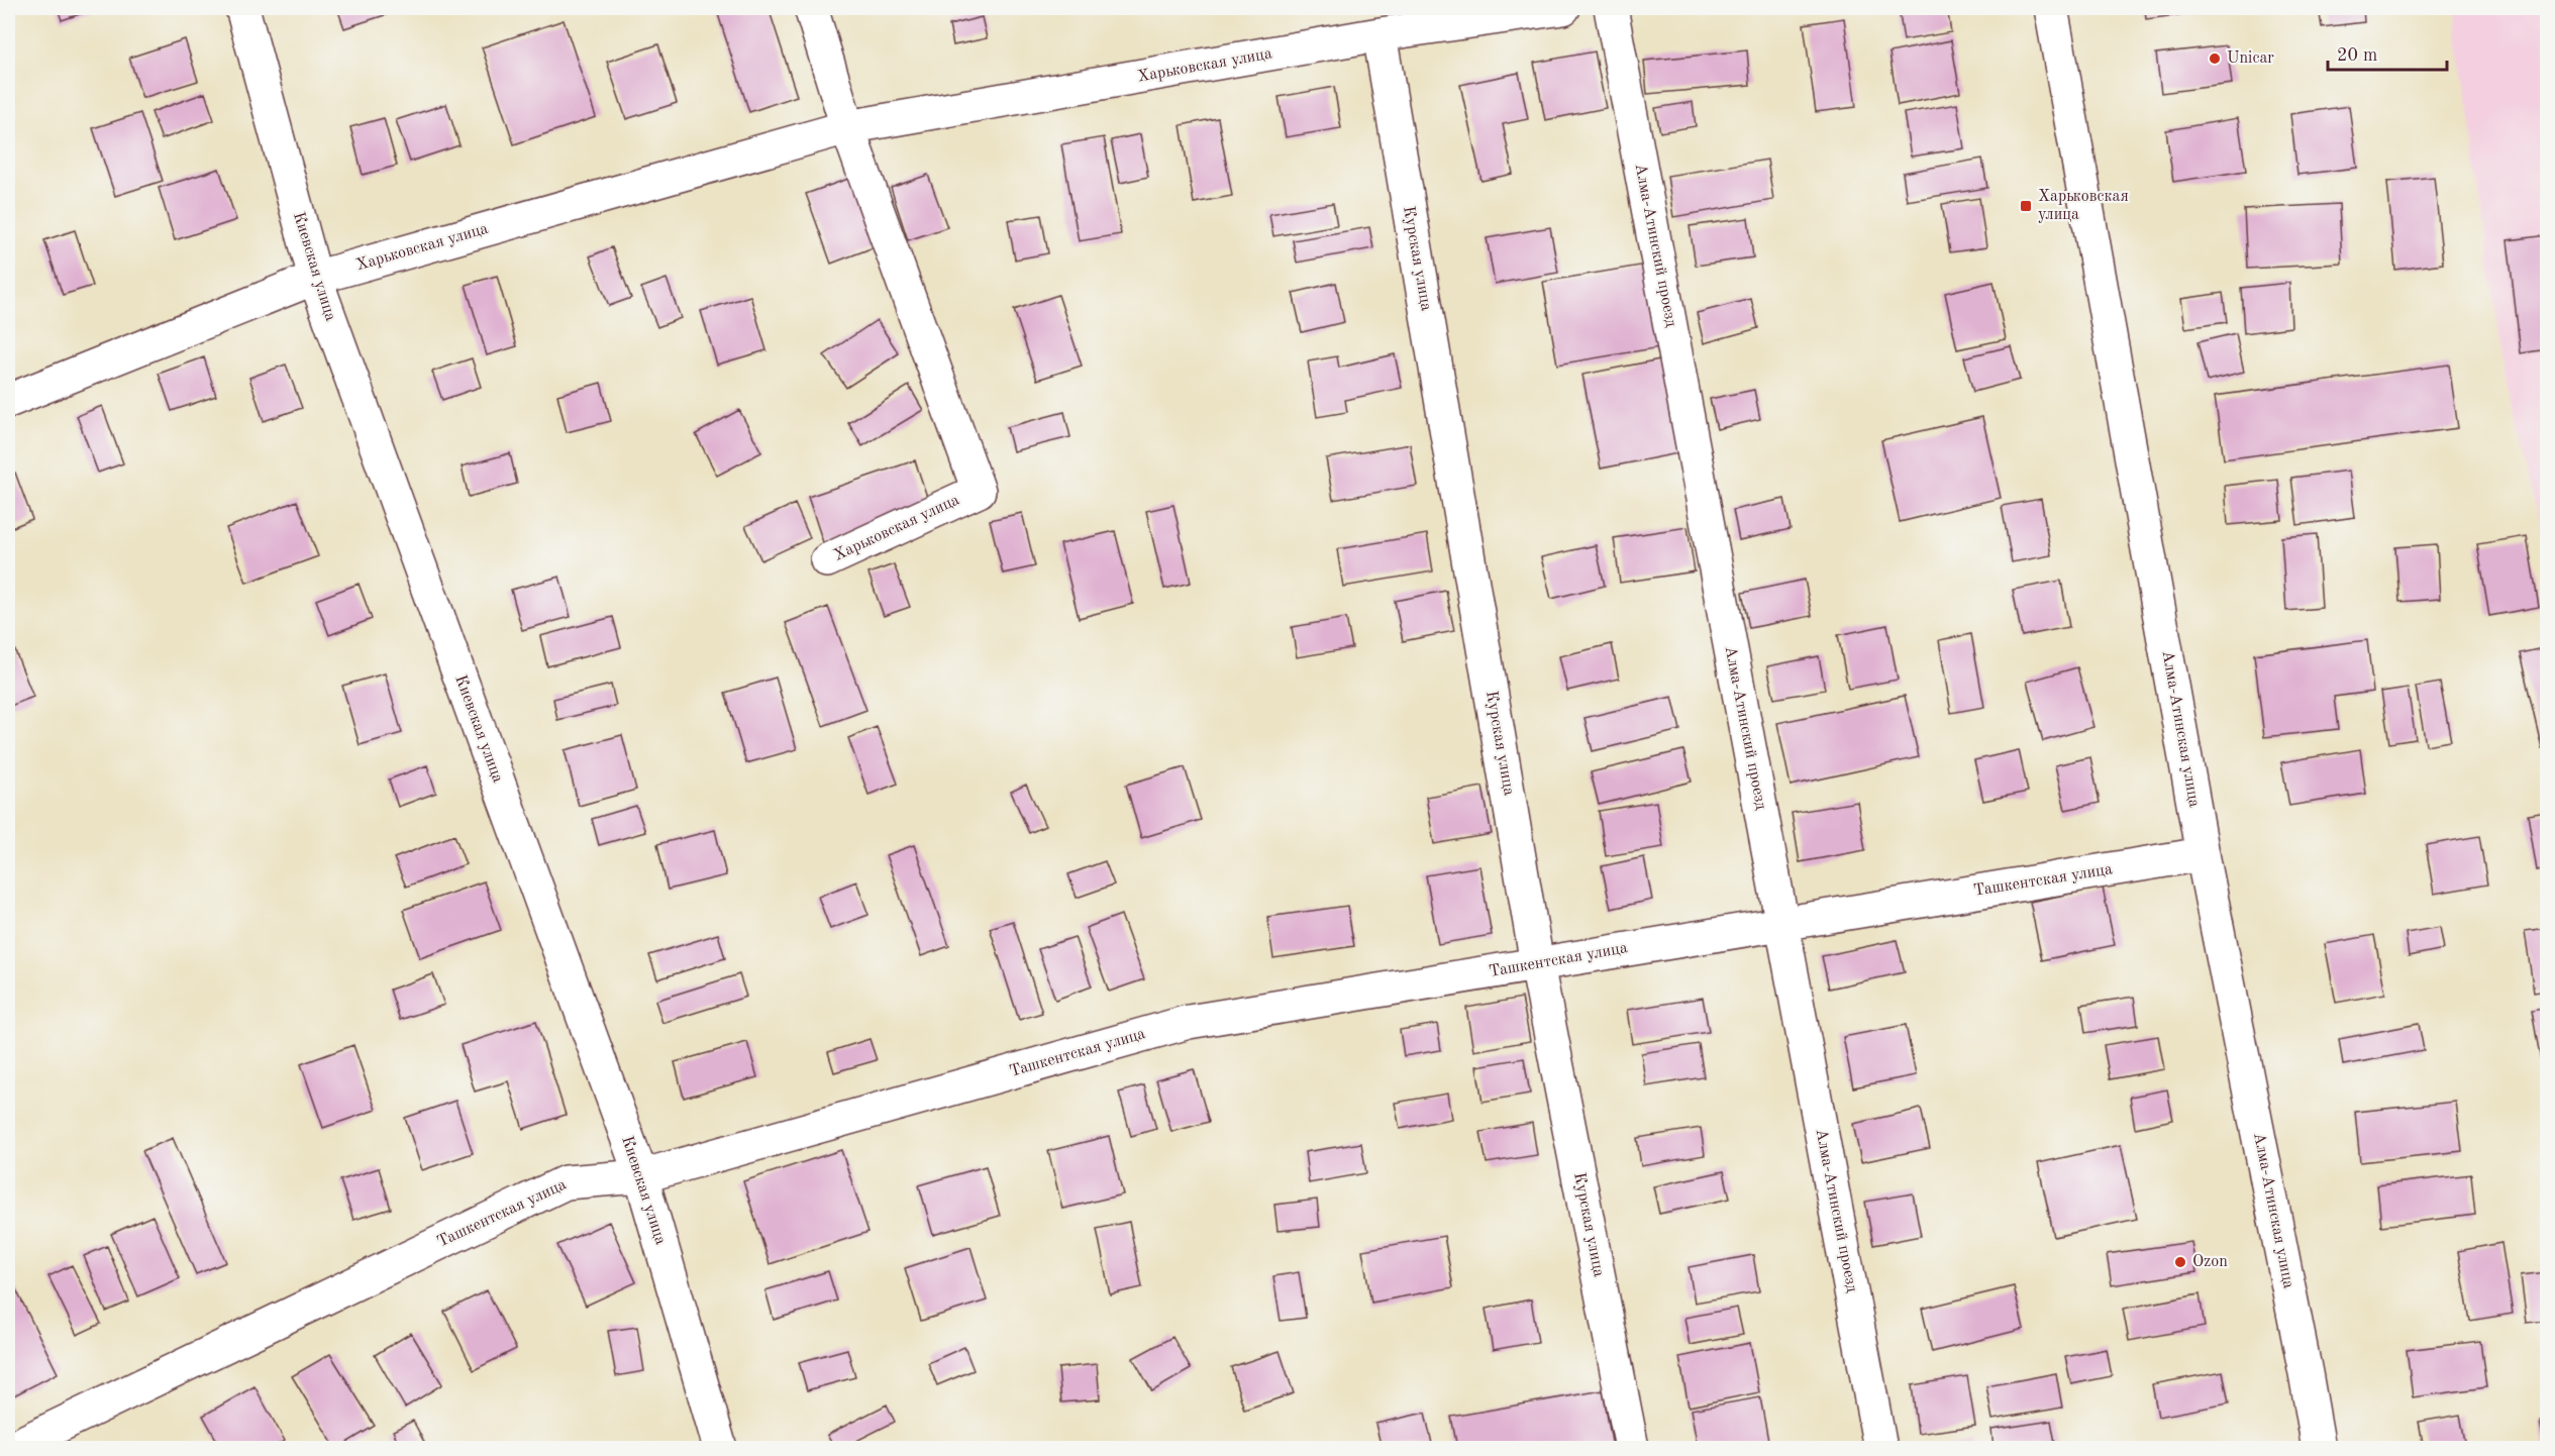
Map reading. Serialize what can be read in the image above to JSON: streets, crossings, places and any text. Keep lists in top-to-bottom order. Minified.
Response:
{"streets":{"street":["Харьковская улица","Алма-Атинский проезд","Курская улица","Киевская улица","Алма-Атинская улица","Ташкентская улица"]},"crossings":[["Харьковская улица","Курская улица"],["Харьковская улица","Киевская улица"],["Алма-Атинский проезд","Ташкентская улица"],["Курская улица","Ташкентская улица"],["Киевская улица","Ташкентская улица"],["Алма-Атинская улица","Ташкентская улица"]],"places":{"other":["Unicar","Ozon"],"transit":["Харьковская улица"]},"scale_bar":"20 m"}
